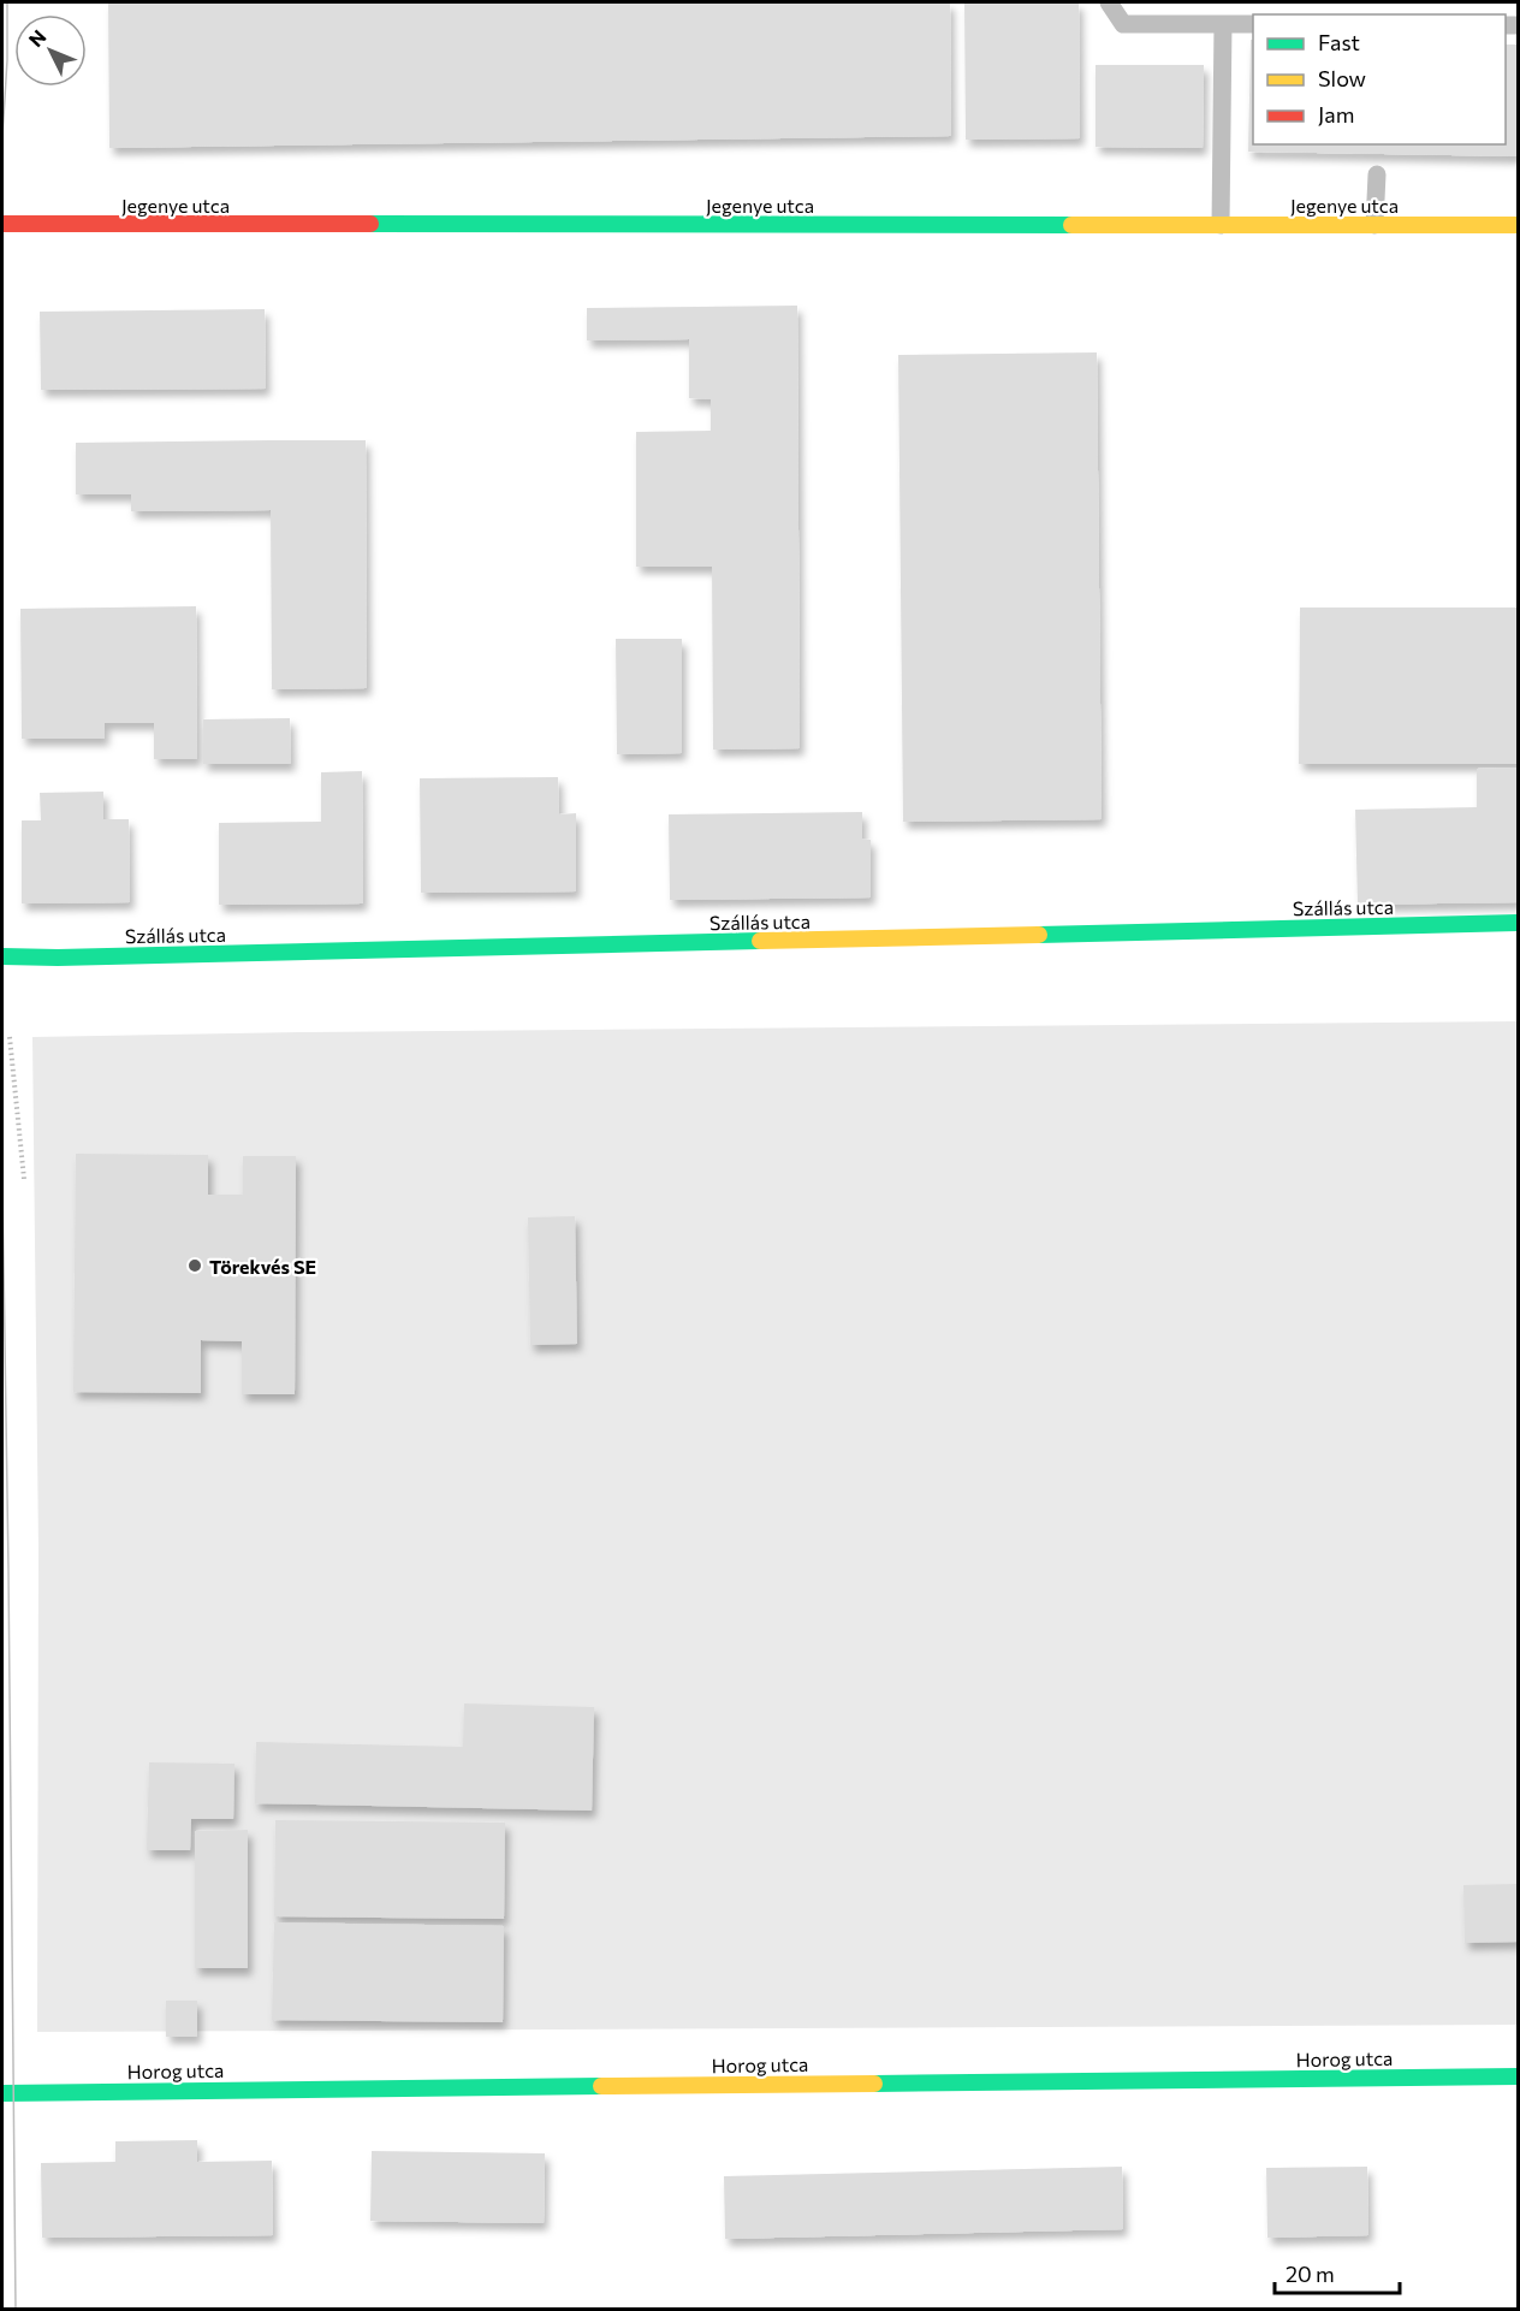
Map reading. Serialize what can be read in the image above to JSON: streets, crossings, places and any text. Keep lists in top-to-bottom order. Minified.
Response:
{"streets":{"street":["Jegenye utca","Szállás utca","Horog utca"]},"places":["Törekvés SE"],"legend":["Fast","Slow","Jam"],"scale_bar":"20 m","north":"top left"}
